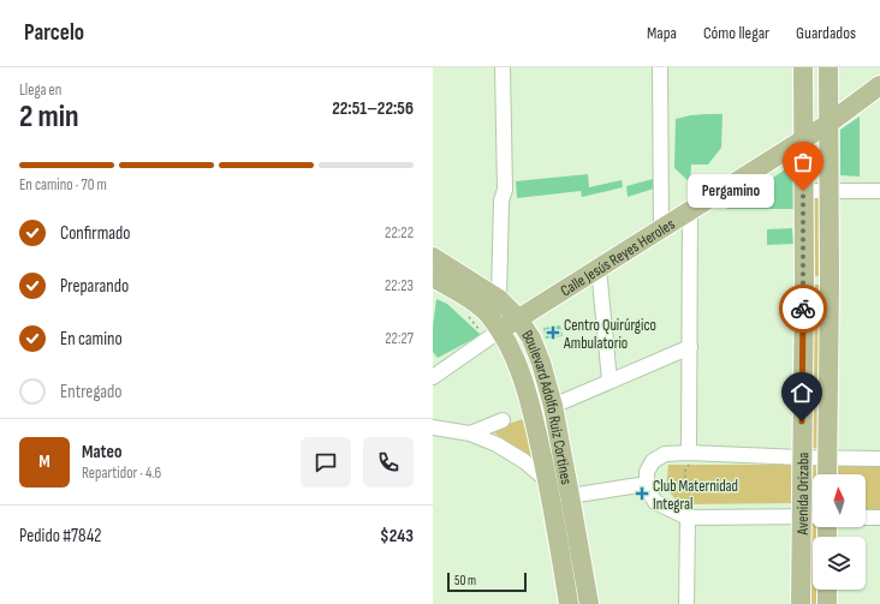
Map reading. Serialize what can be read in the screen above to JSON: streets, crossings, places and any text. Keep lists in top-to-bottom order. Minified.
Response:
{"streets":{"main road":["Calle Jesús Reyes Heroles","Boulevard Adolfo Ruiz Cortines","Avenida Orizaba"]},"crossings":[["Calle Jesús Reyes Heroles","Boulevard Adolfo Ruiz Cortines"],["Calle Jesús Reyes Heroles","Avenida Orizaba"]],"places":{"other":["Pergamino"],"health":["Centro Quirúrgico Ambulatorio","Club Maternidad Integral"]},"scale_bar":"50 m","north":"top","page":{"header":"Parcelo","nav":["Mapa","Cómo llegar","Guardados"],"heading":["2 min","Llega en","22:51–22:56"],"panel":["Mateo","Repartidor · 4.6","Pedido #7842","$243"],"bar":"En camino · 70 m","bubble":"Pergamino","list":[["Confirmado","22:22"],["Preparando","22:23"],["En camino","22:27"],"Entregado"],"round":"M","scale":"50 m"}}
